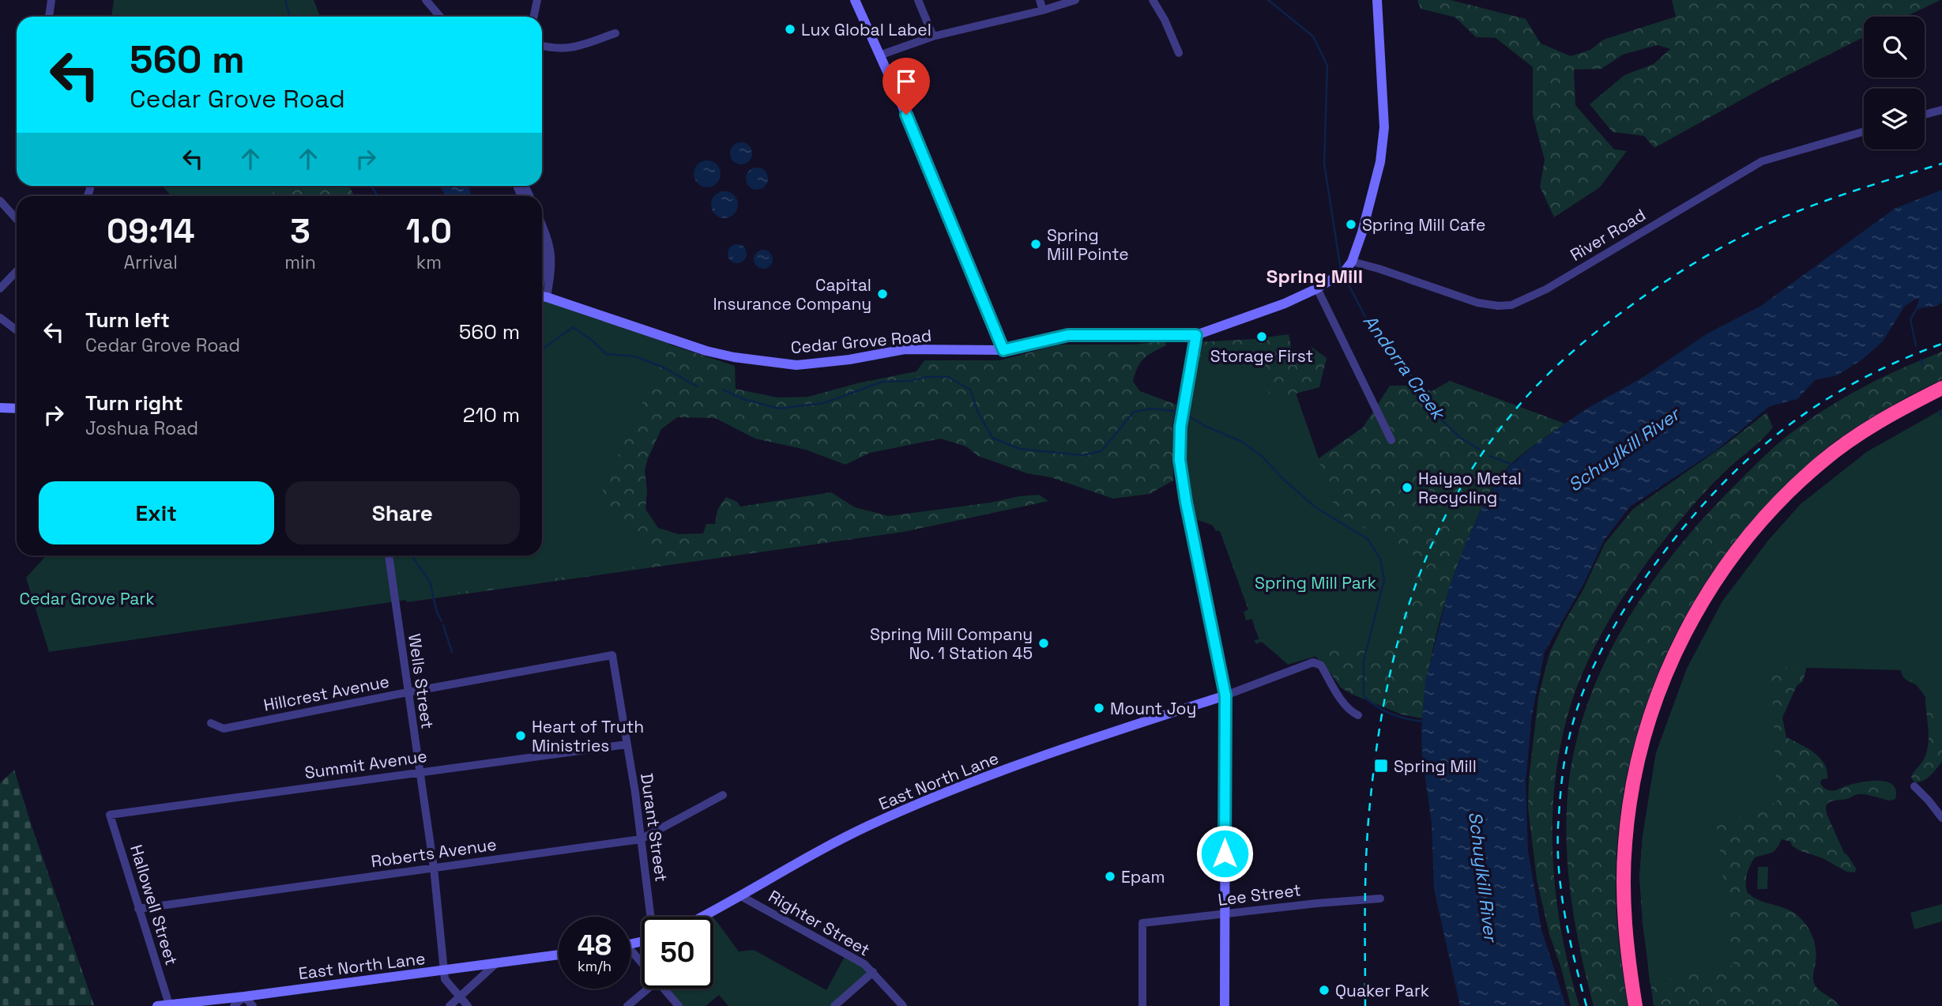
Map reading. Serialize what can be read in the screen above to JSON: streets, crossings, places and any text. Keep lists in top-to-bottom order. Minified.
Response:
{"streets":{"street":["River Road","Cedar Grove Road","Wells Street","Hillcrest Avenue","Summit Avenue","East North Lane","Durant Street","Roberts Avenue","Lee Street","Hallowell Street","Righter Street"]},"crossings":[["River Road","Cedar Grove Road"],["Wells Street","Hillcrest Avenue"],["Wells Street","Summit Avenue"],["Wells Street","East North Lane"],["Wells Street","Roberts Avenue"],["Hillcrest Avenue","Durant Street"],["Summit Avenue","Durant Street"],["Summit Avenue","Hallowell Street"],["East North Lane","Hallowell Street"],["East North Lane","Righter Street"],["Durant Street","Roberts Avenue"],["Roberts Avenue","Hallowell Street"]],"districts":["Spring Mill"],"water":["Andorra Creek","Schuylkill River"],"parks":["Spring Mill Park","Cedar Grove Park"],"places":{"other":["Lux Global Label","Spring Mill Cafe","Spring Mill Pointe","Capital Insurance Company","Storage First","Haiyao Metal Recycling","Spring Mill Company No. 1 Station 45","Mount Joy","Heart of Truth Ministries","Epam","Quaker Park"],"transit":["Spring Mill"]},"page":{"turn":["560 m","Cedar Grove Road"],"eta":["09:14","Arrival","3","min","1.0","km"],"list":[{"name":"Turn left","note":"Cedar Grove Road","value":"560 m"},{"name":"Turn right","note":"Joshua Road","value":"210 m"}],"buttons":["Exit","Share"],"speed":"48 km/h","limit":"50"}}
